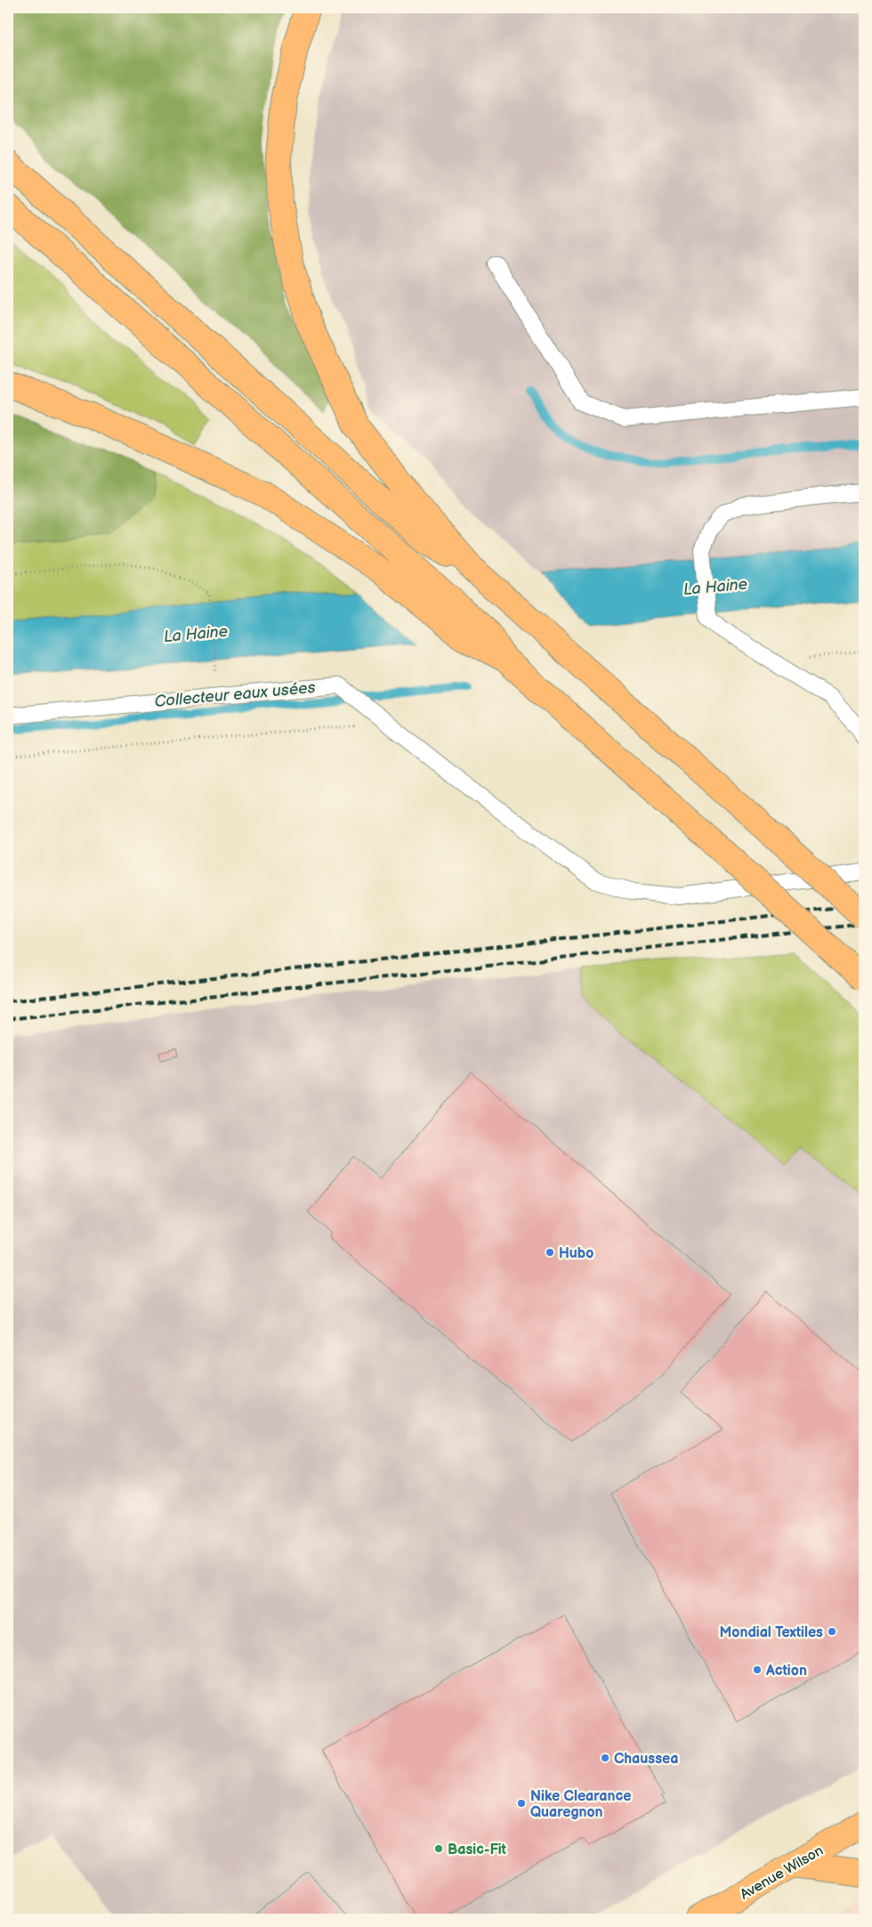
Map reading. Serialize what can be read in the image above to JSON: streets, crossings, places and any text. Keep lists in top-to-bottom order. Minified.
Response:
{"streets":{"main road":["Avenue Wilson"]},"water":["La Haine","Collecteur eaux usées"],"places":["Hubo","Mondial Textiles","Action","Chaussea","Nike Clearance Quaregnon","Basic-Fit"]}
